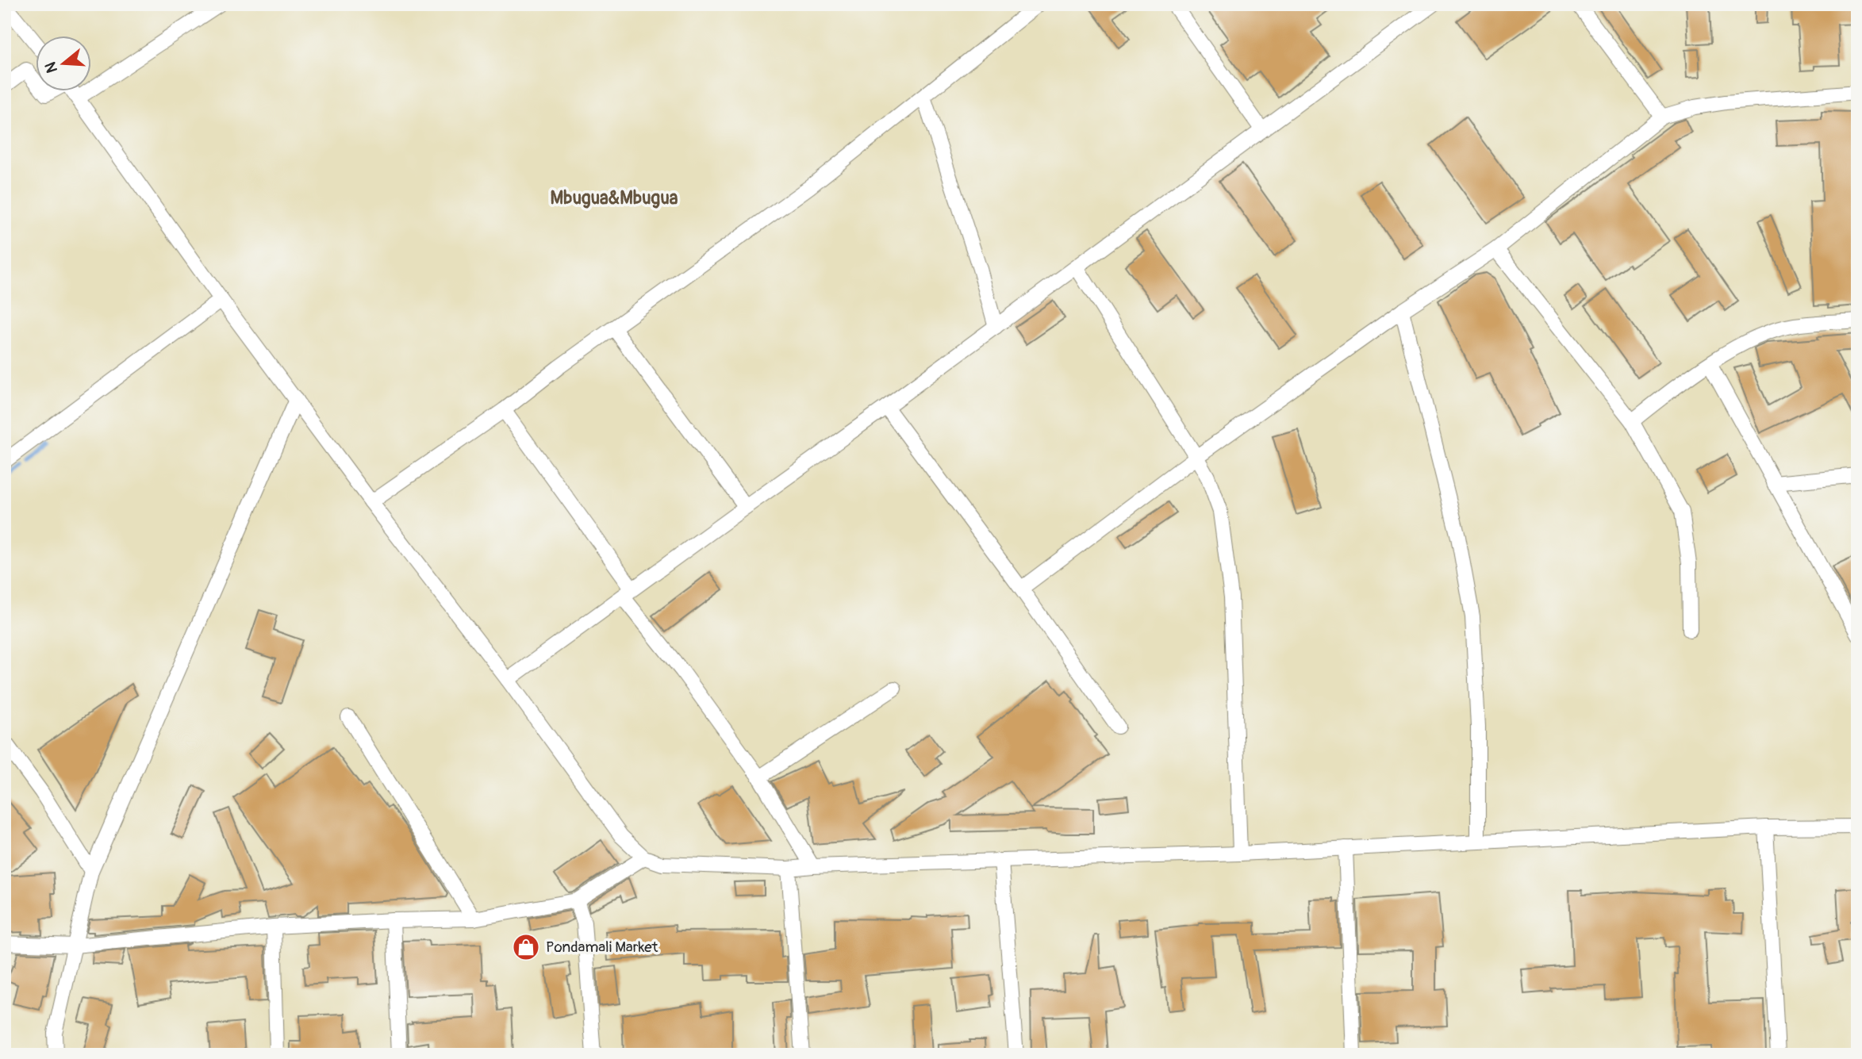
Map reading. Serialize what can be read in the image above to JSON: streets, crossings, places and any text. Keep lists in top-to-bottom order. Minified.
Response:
{"districts":["Mbugua&Mbugua"],"places":{"shop":["Pondamali Market"]},"north":"left"}
